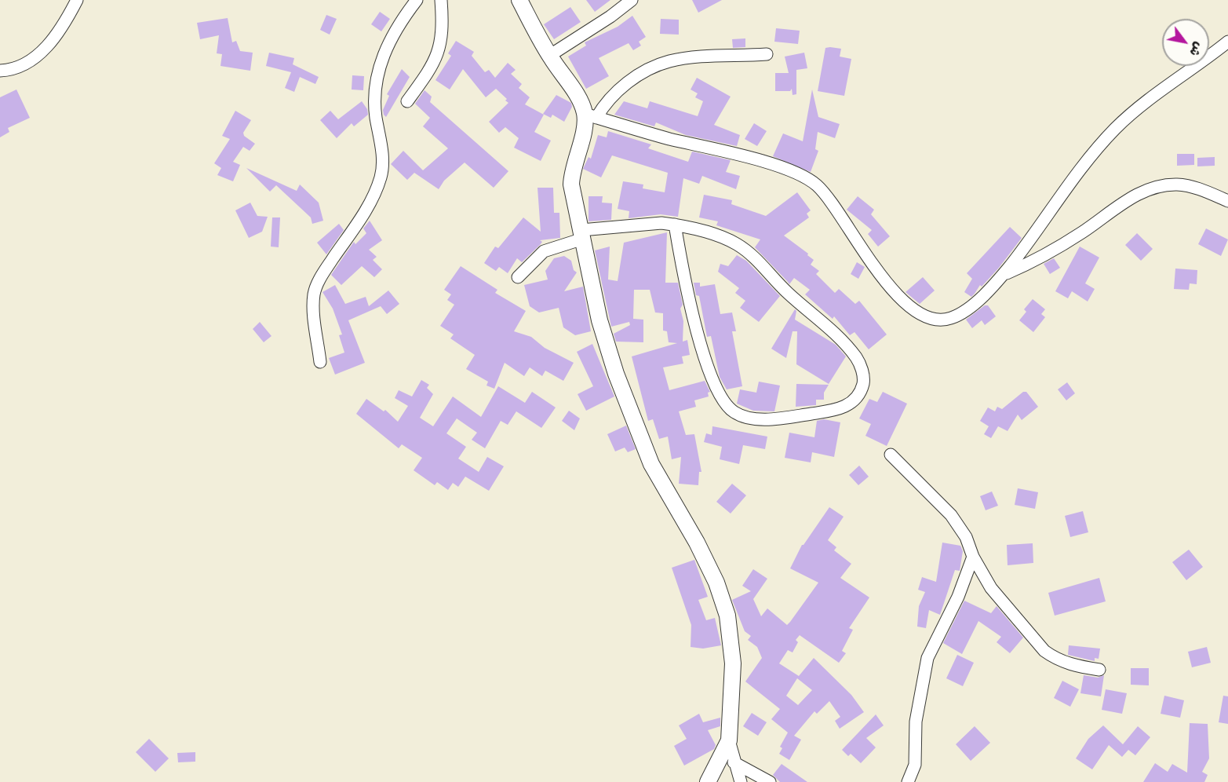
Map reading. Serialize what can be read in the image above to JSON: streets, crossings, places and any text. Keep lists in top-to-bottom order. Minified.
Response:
{"north":"bottom right"}
